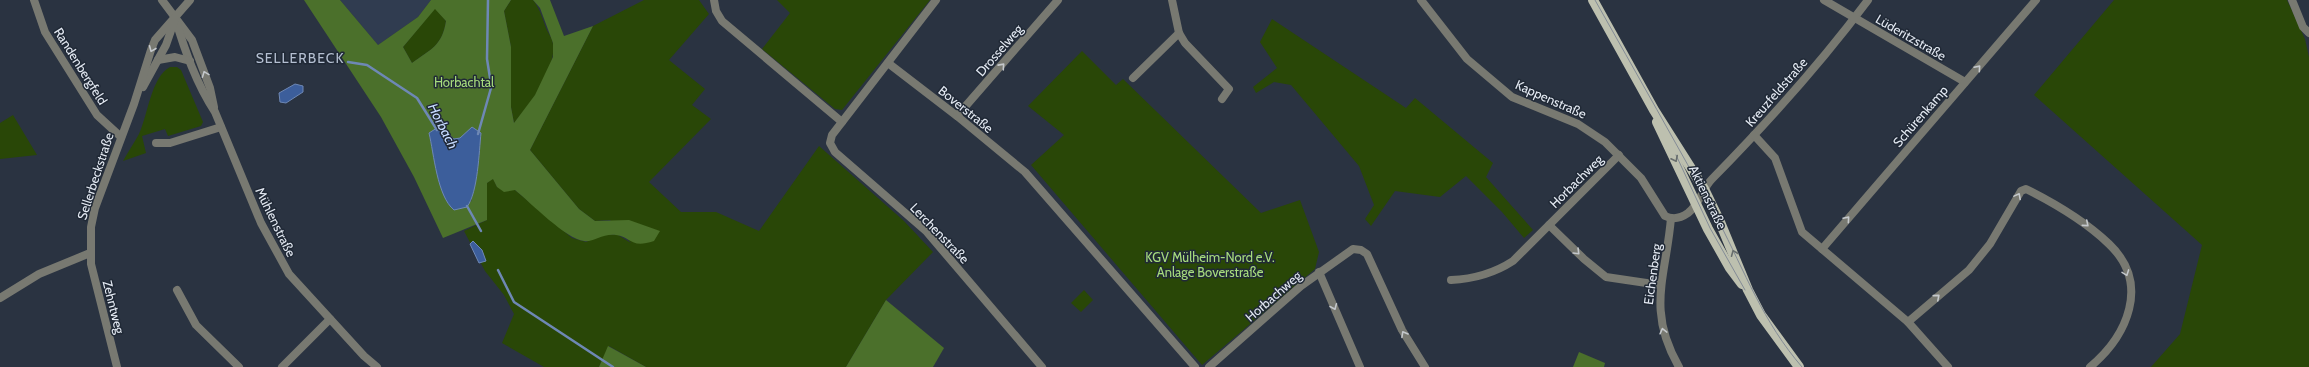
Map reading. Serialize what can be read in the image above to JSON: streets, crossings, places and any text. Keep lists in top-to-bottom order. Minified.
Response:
{"streets":{"main road":["Aktienstraße"],"street":["Lüderitzstraße","Drosselweg","Randenbergfeld","Kreuzfeldstraße","Kappenstraße","Boverstraße","Schürenkamp","Sellerbeckstraße","Horbachweg","Mühlenstraße","Lerchenstraße","Eichenberg","Zehntweg"]},"crossings":[["Lüderitzstraße","Kreuzfeldstraße"],["Lüderitzstraße","Schürenkamp"],["Drosselweg","Boverstraße"],["Randenbergfeld","Sellerbeckstraße"],["Kreuzfeldstraße","Aktienstraße"],["Kappenstraße","Horbachweg"],["Kappenstraße","Eichenberg"],["Sellerbeckstraße","Mühlenstraße"],["Sellerbeckstraße","Zehntweg"],["Horbachweg","Eichenberg"]],"one_way":["Drosselweg","Schürenkamp","Eichenberg"],"districts":["SELLERBECK"],"water":["Horbach"],"parks":["Horbachtal","KGV Mülheim-Nord e.V. Anlage Boverstraße"]}
